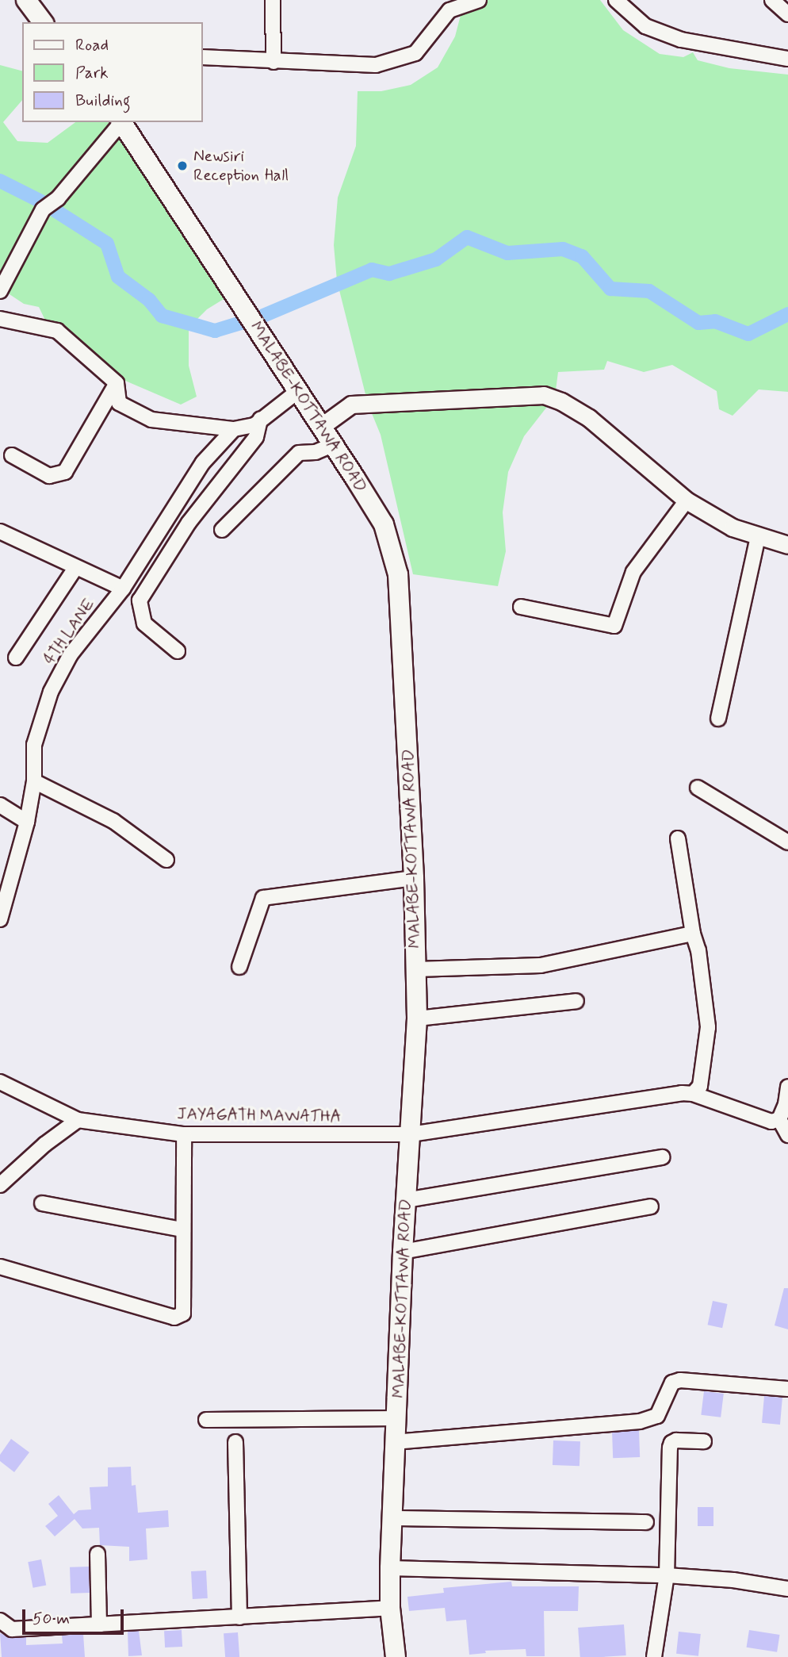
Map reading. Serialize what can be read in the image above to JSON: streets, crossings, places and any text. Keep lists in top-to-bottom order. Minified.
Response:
{"streets":{"main road":["MALABE-KOTTAWA ROAD"],"street":["4TH LANE","JAYAGATH MAWATHA"]},"crossings":[["MALABE-KOTTAWA ROAD","JAYAGATH MAWATHA"]],"places":["Newsiri Reception Hall"],"legend":["Road","Park","Building"],"scale_bar":"50 m"}
